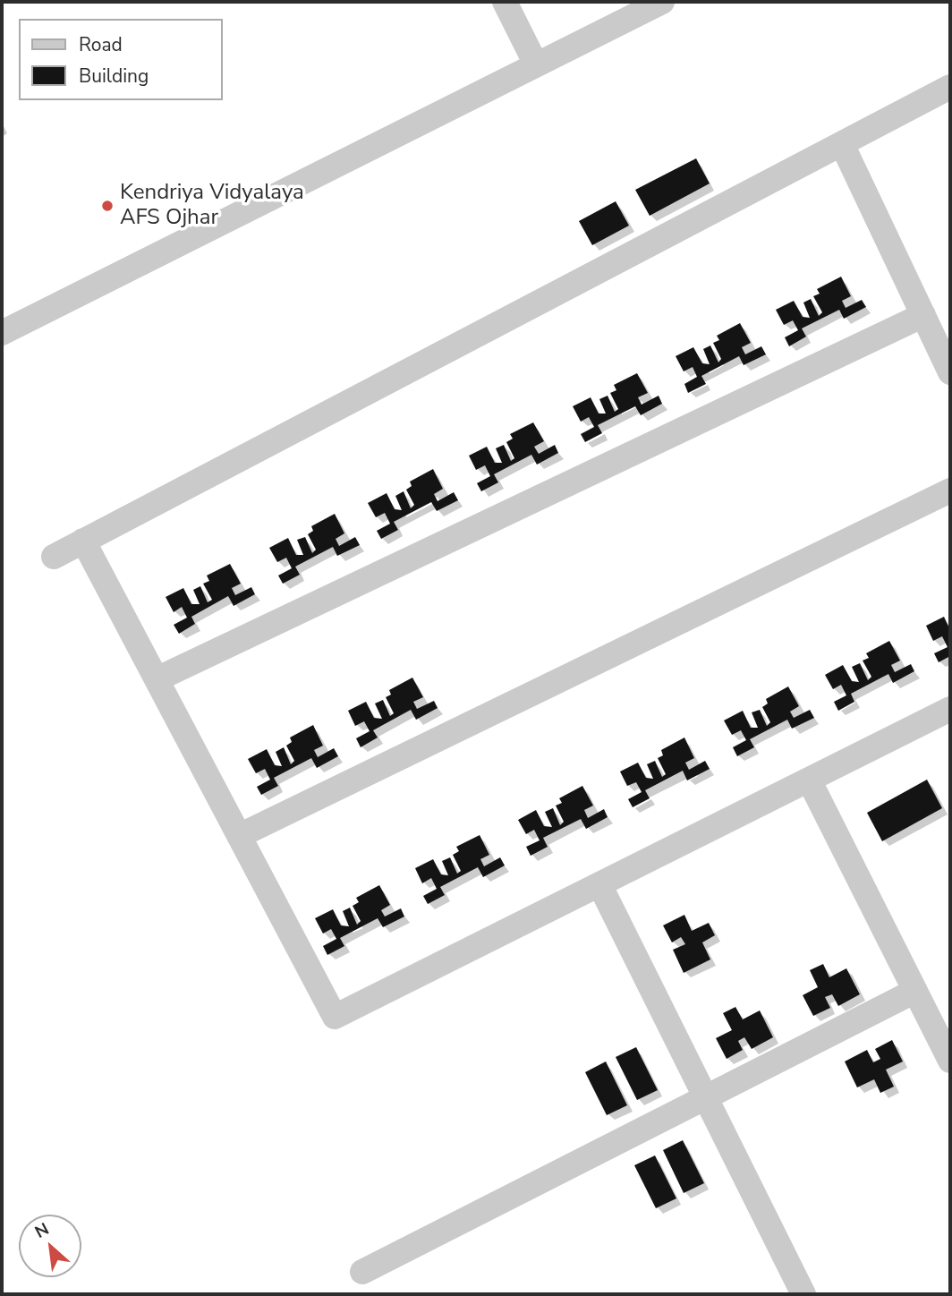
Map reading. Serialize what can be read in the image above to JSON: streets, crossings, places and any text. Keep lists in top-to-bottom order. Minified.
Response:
{"places":["Kendriya Vidyalaya AFS Ojhar"],"legend":["Road","Building"],"north":"top left"}
